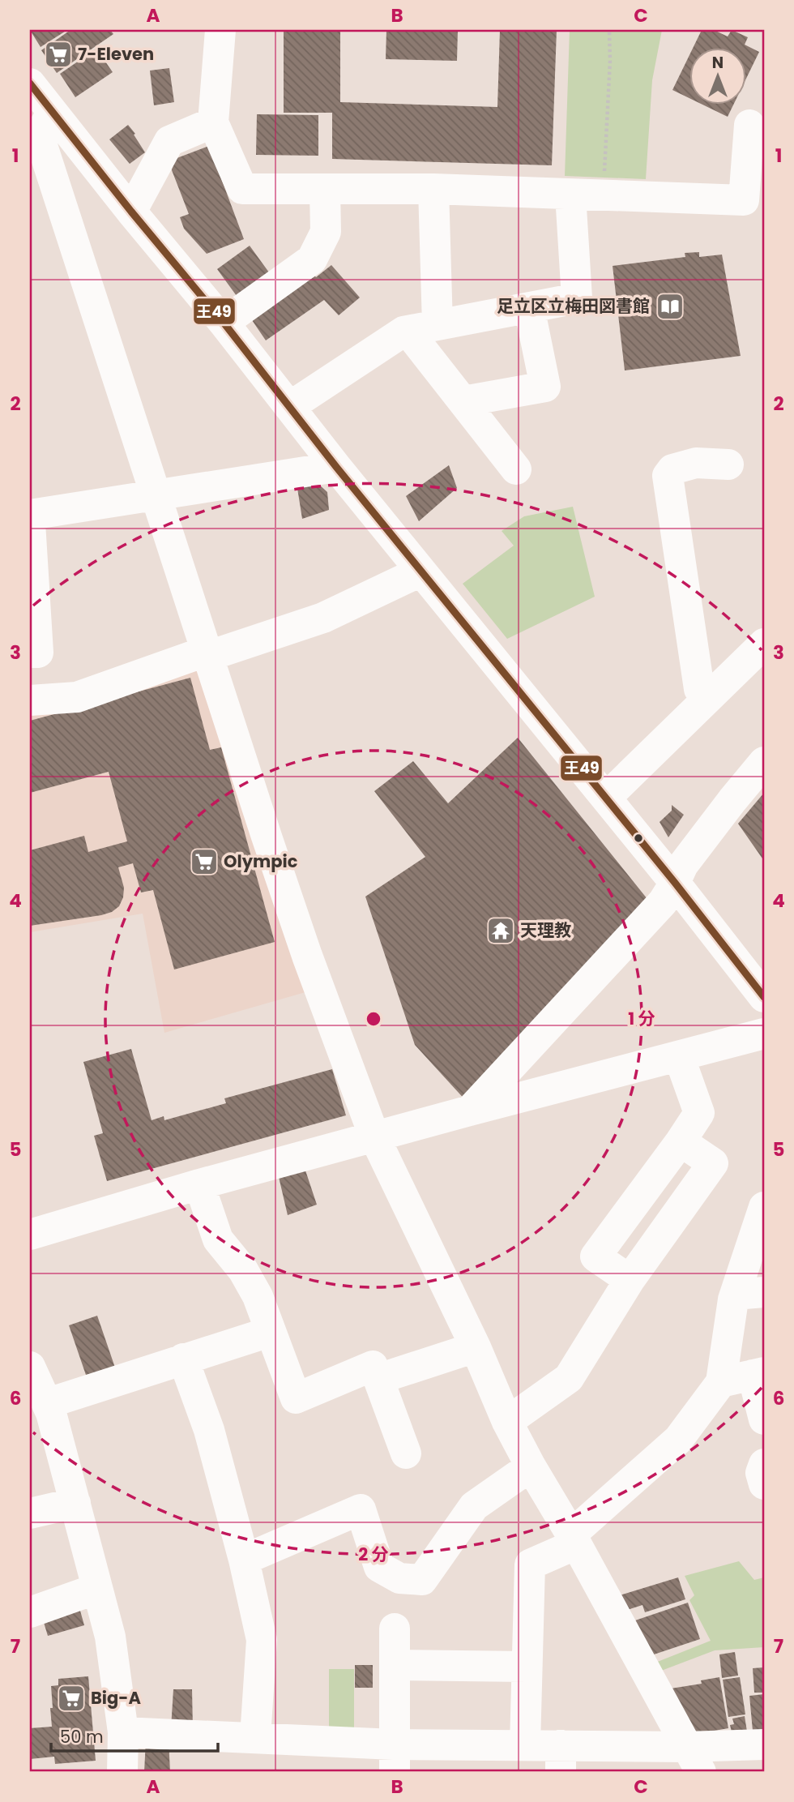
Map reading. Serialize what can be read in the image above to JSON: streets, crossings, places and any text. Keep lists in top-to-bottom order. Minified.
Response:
{"places":{"supermarket":["7-Eleven","Olympic","Big-A"],"library":["足立区立梅田図書館"],"temple":["天理教"]},"lines":["transit line 王49"],"scale_bar":"50 m","north":"top","grid":{"columns":["A","B","C"],"rows":["1","2","3","4","5","6","7"]},"rings":["1 分","2 分"]}
